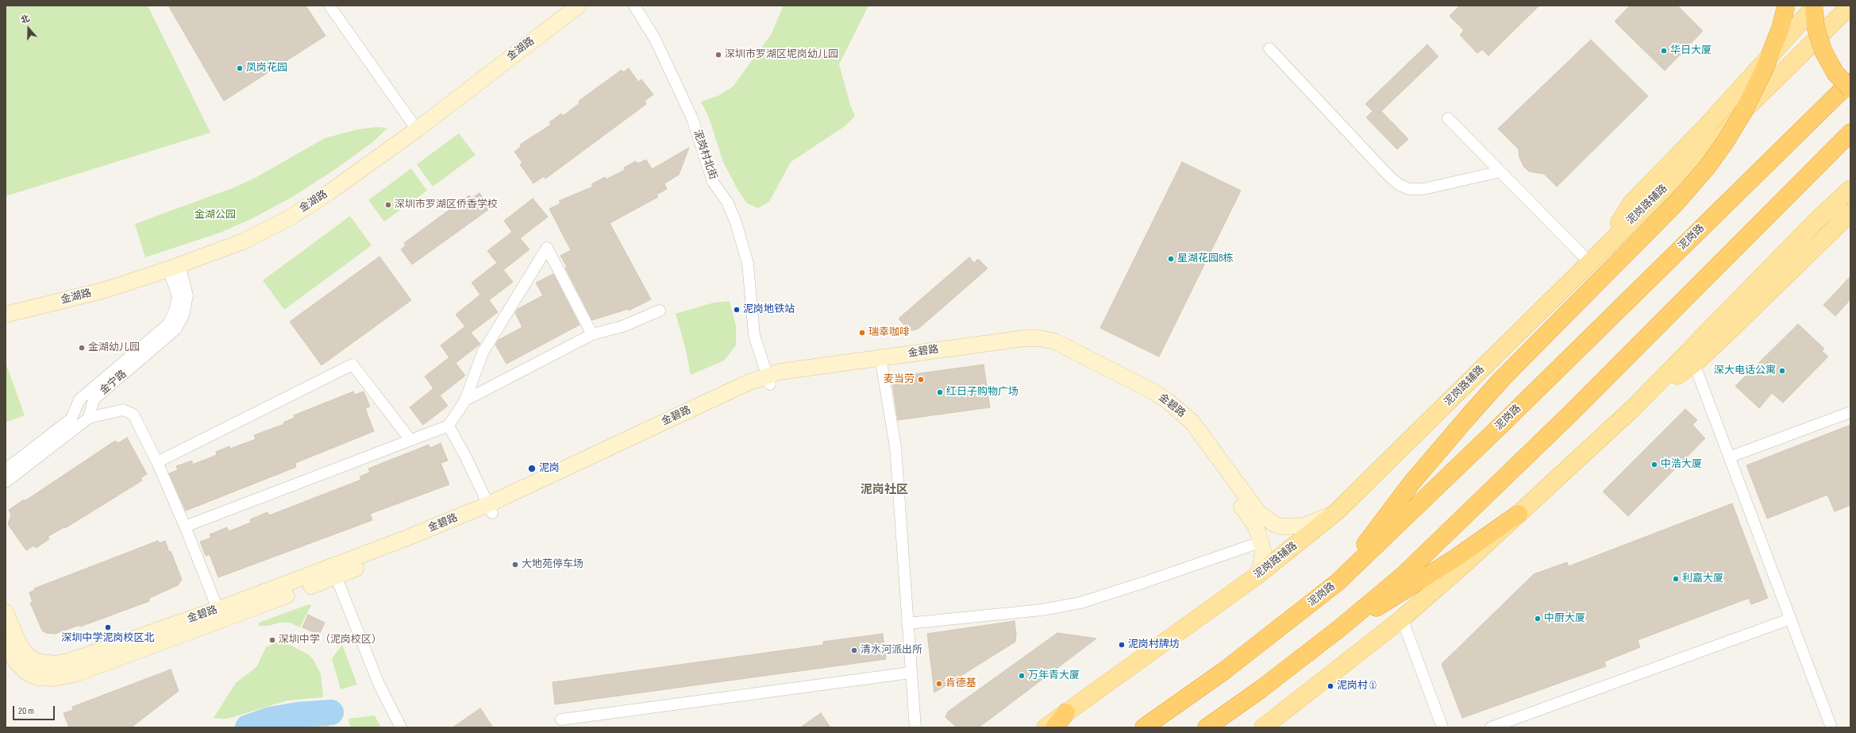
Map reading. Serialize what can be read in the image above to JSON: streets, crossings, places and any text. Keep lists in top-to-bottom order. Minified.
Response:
{"streets":{"highway":["泥岗路"],"main road":["泥岗路辅路"],"street":["金湖路","泥岗村北街","金碧路","金宁路"]},"crossings":[["金湖路","金宁路"],["泥岗村北街","金碧路"],["泥岗路辅路","金碧路"]],"districts":["泥岗社区"],"parks":["金湖公园"],"places":["华日大厦","深圳市罗湖区坭岗幼儿园","凤岗花园","深圳市罗湖区侨香学校","星湖花园8栋","泥岗地铁站","瑞幸咖啡","金湖幼儿园","深大电话公寓","麦当劳","红日子购物广场","中浩大厦","泥岗","大地苑停车场","利嘉大厦","中厨大厦","深圳中学泥岗校区北","深圳中学（泥岗校区）","泥岗村牌坊","清水河派出所","万年青大厦","肯德基","泥岗村 ①"],"scale_bar":"20 m","north":"top"}
